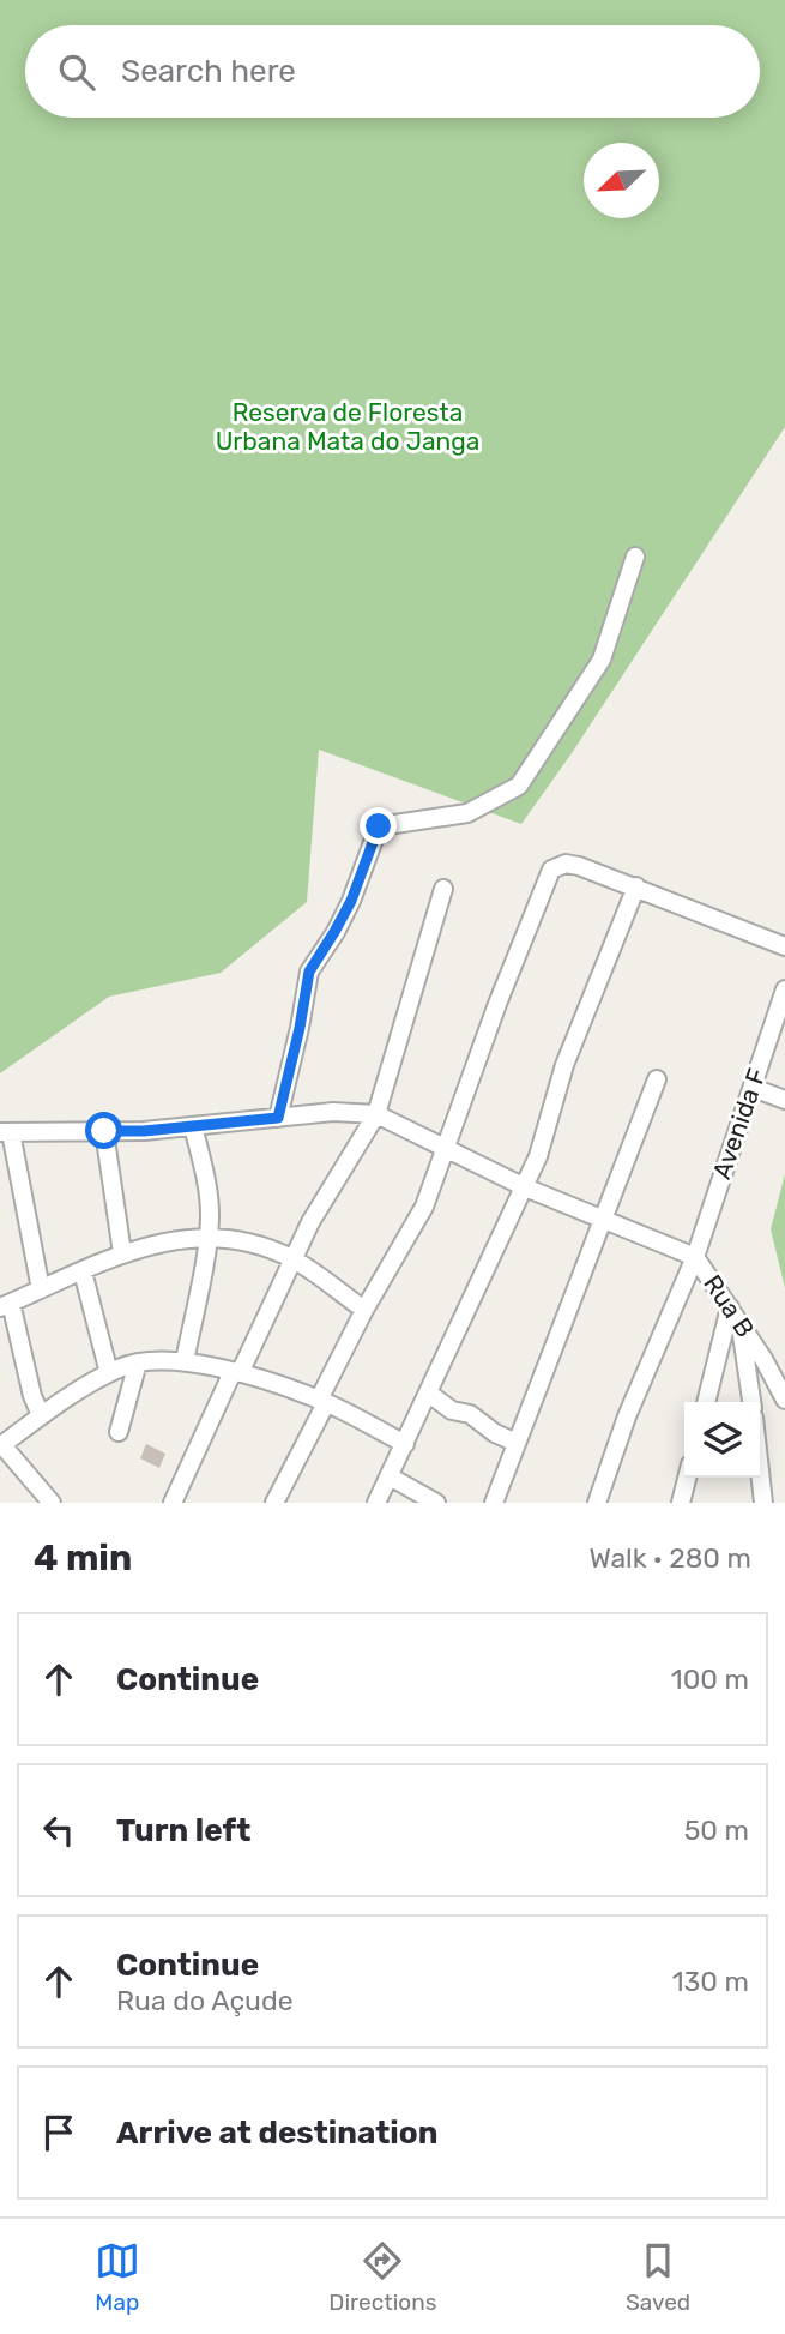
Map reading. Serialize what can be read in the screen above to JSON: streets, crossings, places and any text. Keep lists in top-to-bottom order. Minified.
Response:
{"streets":{"street":["Avenida F","Rua B"]},"crossings":[["Avenida F","Rua B"]],"parks":["Reserva de Floresta Urbana Mata do Janga"],"north":"bottom left","page":{"search":"Search here","heading":["4 min","Walk · 280 m"],"list":[["Continue","100 m"],["Turn left","50 m"],["Continue","Rua do Açude","130 m"],"Arrive at destination"],"nav":["Map","Directions","Saved"]}}
